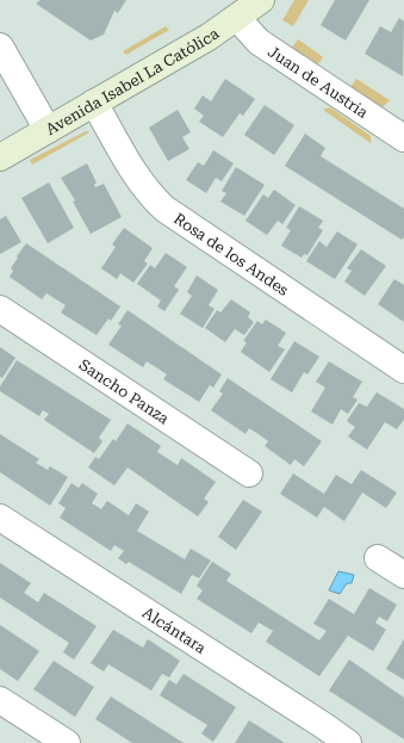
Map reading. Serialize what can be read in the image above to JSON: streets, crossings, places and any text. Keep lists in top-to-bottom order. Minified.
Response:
{"streets":{"main road":["Avenida Isabel La Católica"],"street":["Juan de Austria","Rosa de los Andes","Sancho Panza","Alcántara"]},"crossings":[["Avenida Isabel La Católica","Juan de Austria"],["Avenida Isabel La Católica","Rosa de los Andes"]]}
